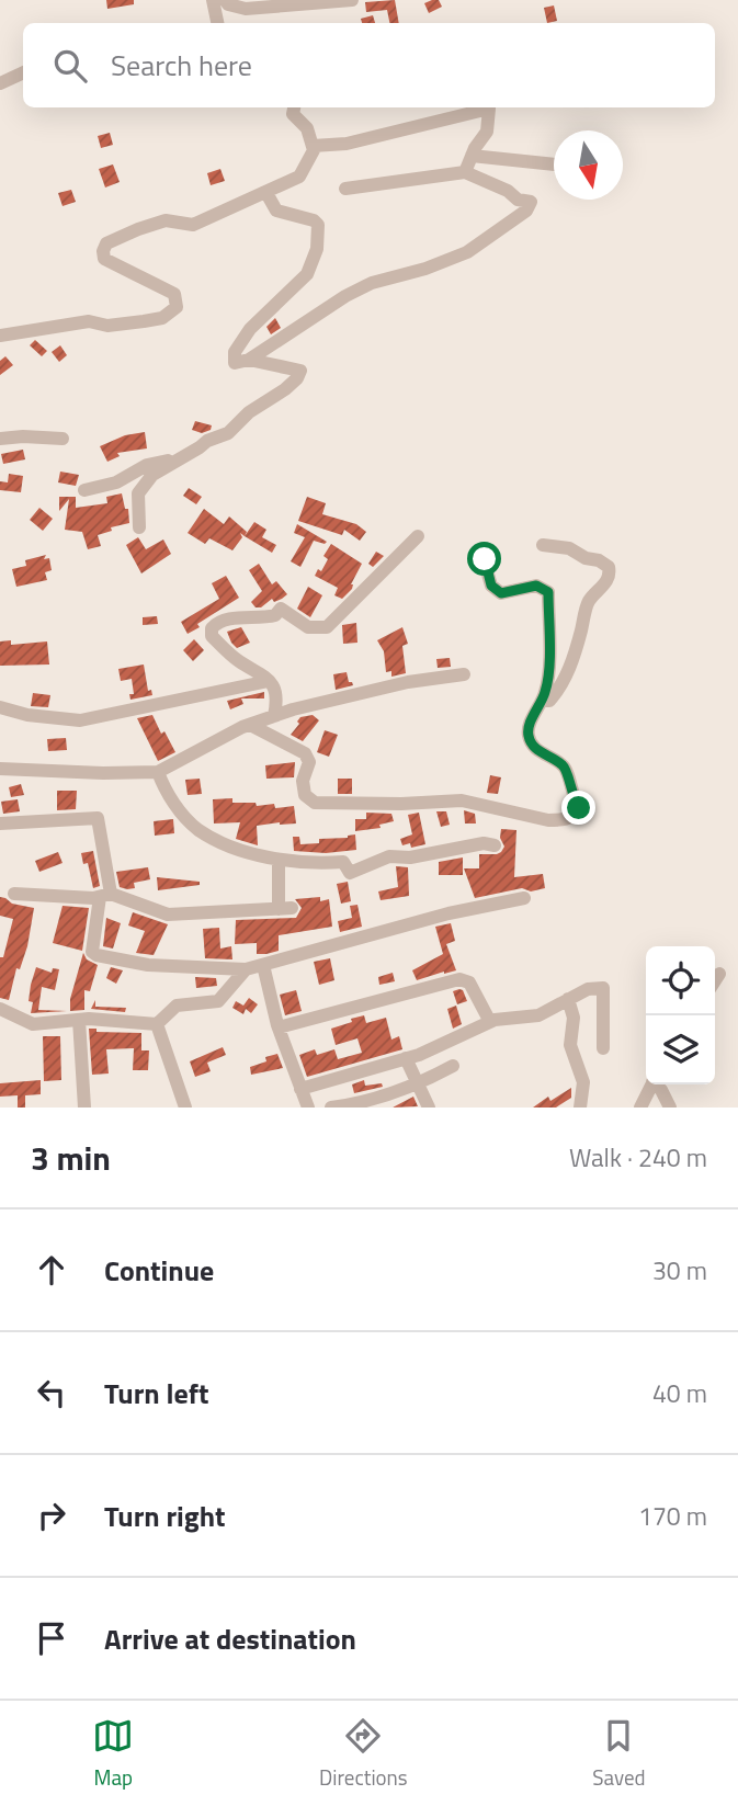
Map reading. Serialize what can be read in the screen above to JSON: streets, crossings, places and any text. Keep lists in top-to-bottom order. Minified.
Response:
{"north":"bottom","page":{"search":"Search here","heading":["3 min","Walk · 240 m"],"list":[["Continue","30 m"],["Turn left","40 m"],["Turn right","170 m"],"Arrive at destination"],"nav":["Map","Directions","Saved"]}}
